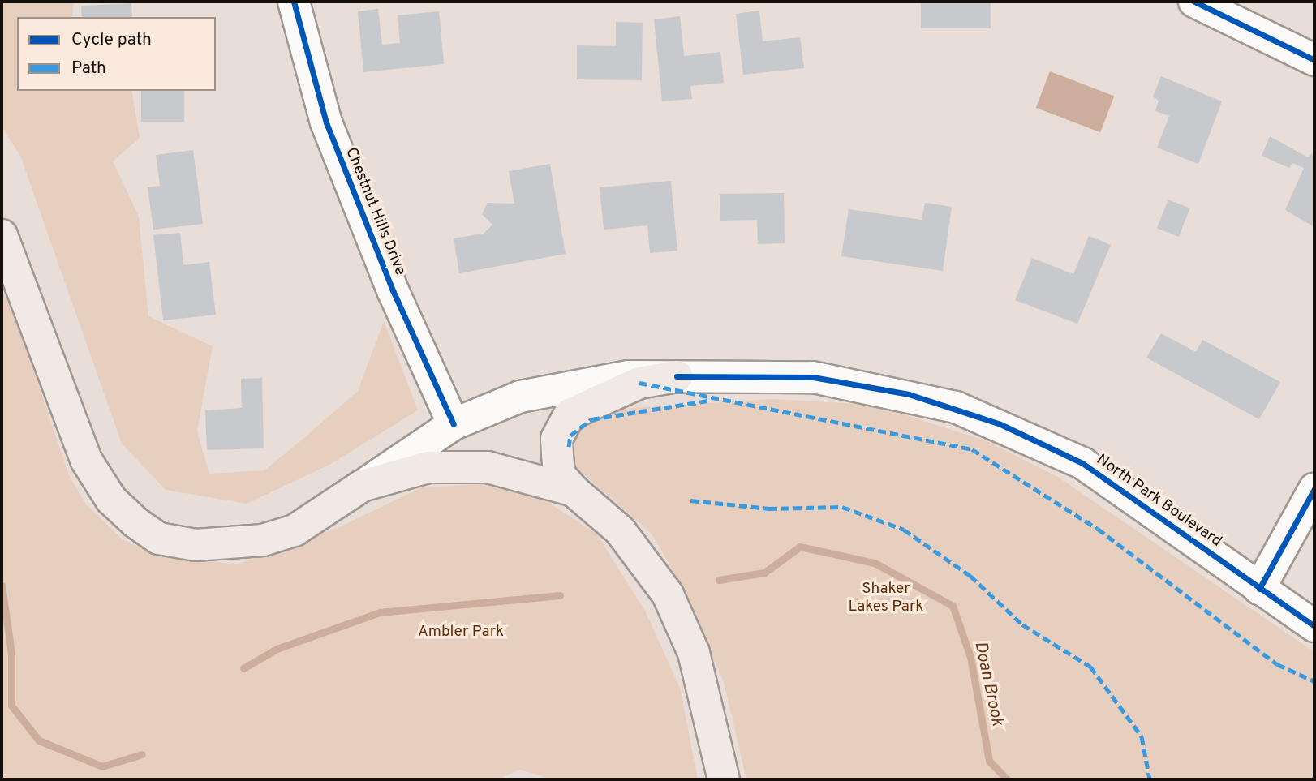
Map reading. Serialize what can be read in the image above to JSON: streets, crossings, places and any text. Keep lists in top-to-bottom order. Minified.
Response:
{"streets":{"street":["Chestnut Hills Drive","North Park Boulevard"]},"crossings":[["Chestnut Hills Drive","North Park Boulevard"]],"water":["Doan Brook"],"parks":["Shaker Lakes Park","Ambler Park"],"legend":["Cycle path","Path"]}
